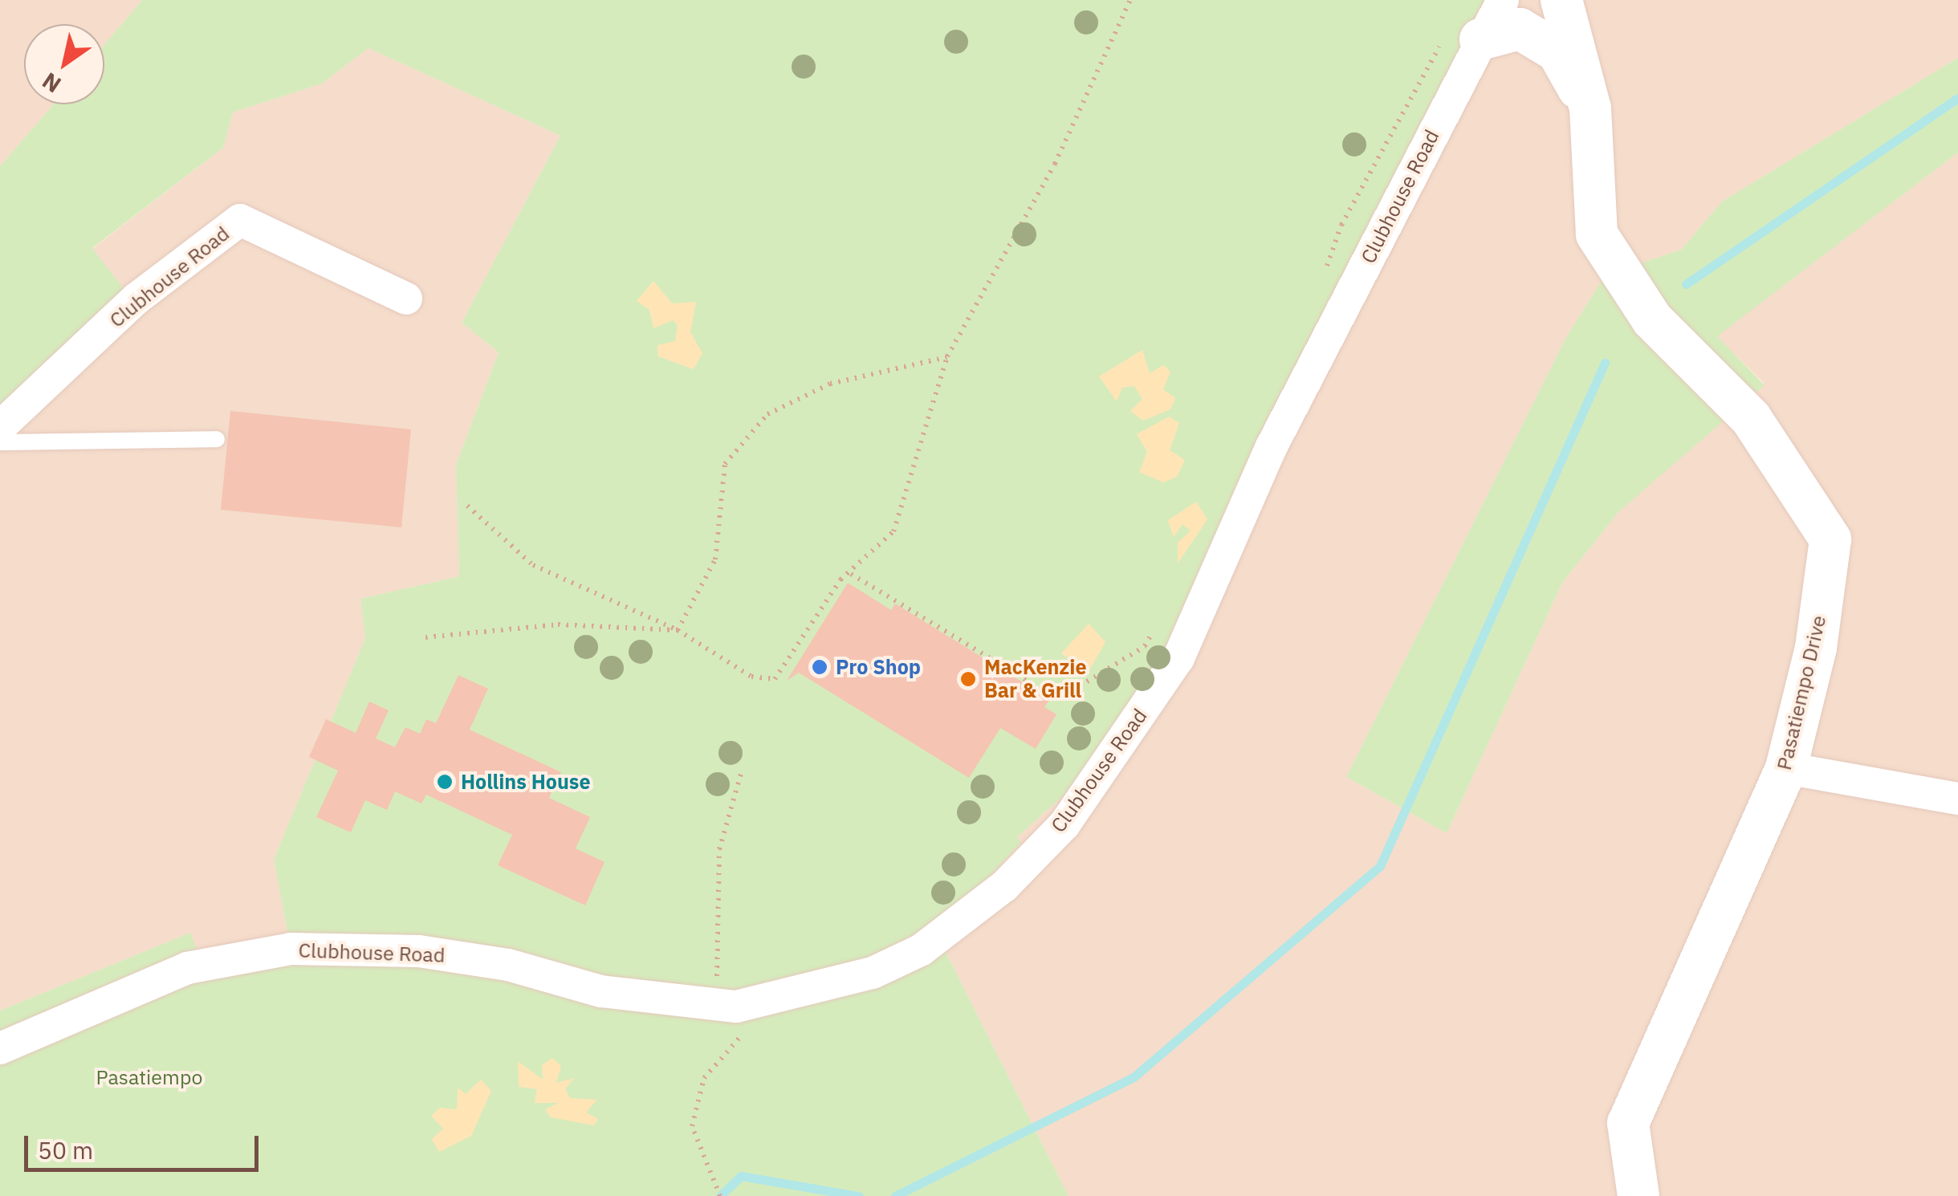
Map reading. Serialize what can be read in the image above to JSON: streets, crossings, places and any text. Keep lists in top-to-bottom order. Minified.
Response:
{"streets":{"street":["Clubhouse Road","Pasatiempo Drive"]},"parks":["Pasatiempo"],"places":["Pro Shop","MacKenzie Bar & Grill","Hollins House"],"scale_bar":"50 m","north":"bottom left"}
